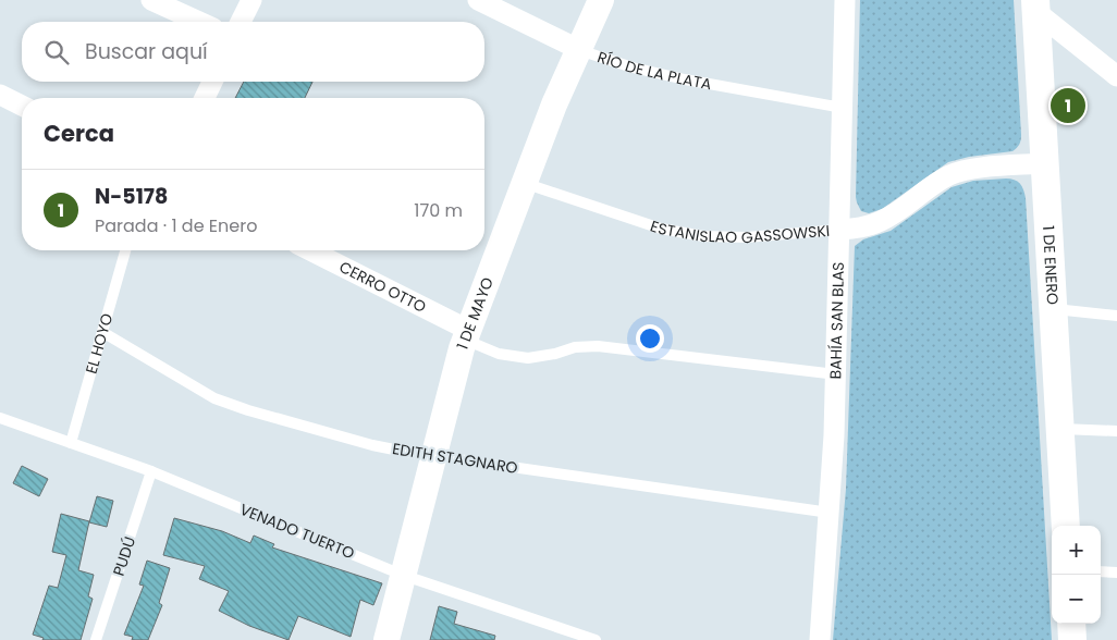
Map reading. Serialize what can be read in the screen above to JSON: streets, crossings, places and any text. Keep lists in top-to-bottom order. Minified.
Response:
{"streets":{"main road":["1 DE ENERO"],"street":["RÍO DE LA PLATA","ESTANISLAO GASSOWSKI","CERRO OTTO","1 DE MAYO","BAHÍA SAN BLAS"],"lane":["EL HOYO","EDITH STAGNARO","VENADO TUERTO","PUDÚ"]},"crossings":[["RÍO DE LA PLATA","1 DE MAYO"],["RÍO DE LA PLATA","BAHÍA SAN BLAS"],["ESTANISLAO GASSOWSKI","1 DE ENERO"],["ESTANISLAO GASSOWSKI","1 DE MAYO"],["ESTANISLAO GASSOWSKI","BAHÍA SAN BLAS"],["CERRO OTTO","1 DE MAYO"],["1 DE MAYO","EDITH STAGNARO"],["1 DE MAYO","VENADO TUERTO"],["BAHÍA SAN BLAS","EDITH STAGNARO"],["EL HOYO","EDITH STAGNARO"],["EL HOYO","VENADO TUERTO"],["VENADO TUERTO","PUDÚ"]],"page":{"search":"Buscar aquí","pins":"1","heading":"Cerca","list":[{"mark":"1","name":"N-5178","note":"Parada · 1 de Enero","value":"170 m"}],"map_buttons":["+","−"]}}
